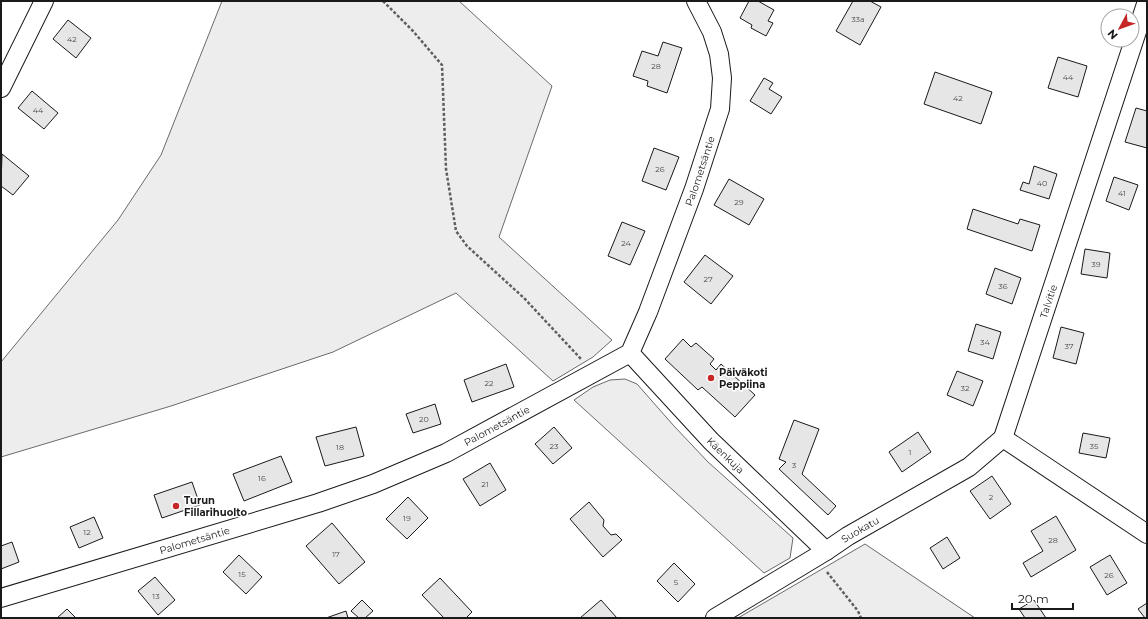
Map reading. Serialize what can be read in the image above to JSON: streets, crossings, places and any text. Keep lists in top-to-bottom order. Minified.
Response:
{"streets":{"street":["Palometsäntie","Talvitie","Käenkuja","Suokatu"]},"crossings":[["Palometsäntie","Käenkuja"],["Talvitie","Suokatu"],["Käenkuja","Suokatu"]],"places":["Päiväkoti Peppiina","Turun Fillarihuolto"],"house_numbers":["33a","42","28","44","42","44","26","40","41","29","24","39","27","36","34","37","22","32","20","23","35","18","1","3","16","21","2","19","12","28","17","15","26","5","13"],"scale_bar":"20 m","north":"bottom left"}
